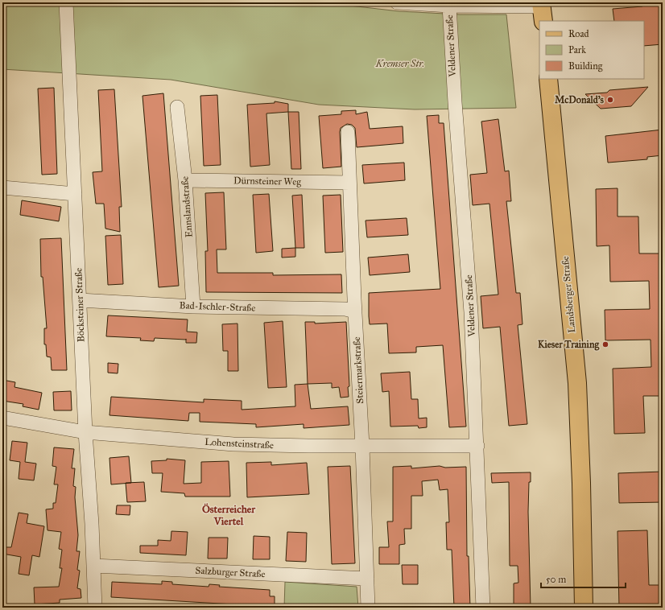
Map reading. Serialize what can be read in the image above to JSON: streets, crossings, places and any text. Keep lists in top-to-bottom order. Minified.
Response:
{"streets":{"main road":["Landsberger Straße"],"street":["Veldener Straße","Dürnsteiner Weg","Ennslandstraße","Böcksteiner Straße","Bad-Ischler-Straße","Steiermarkstraße","Lohensteinstraße","Salzburger Straße"]},"crossings":[["Veldener Straße","Lohensteinstraße"],["Dürnsteiner Weg","Ennslandstraße"],["Dürnsteiner Weg","Steiermarkstraße"],["Ennslandstraße","Bad-Ischler-Straße"],["Böcksteiner Straße","Bad-Ischler-Straße"],["Böcksteiner Straße","Lohensteinstraße"],["Böcksteiner Straße","Salzburger Straße"],["Bad-Ischler-Straße","Steiermarkstraße"],["Steiermarkstraße","Lohensteinstraße"],["Steiermarkstraße","Salzburger Straße"]],"districts":["Österreicher Viertel"],"parks":["Kremser Str."],"places":["McDonald's","Kieser Training"],"legend":["Road","Park","Building"],"scale_bar":"50 m"}
